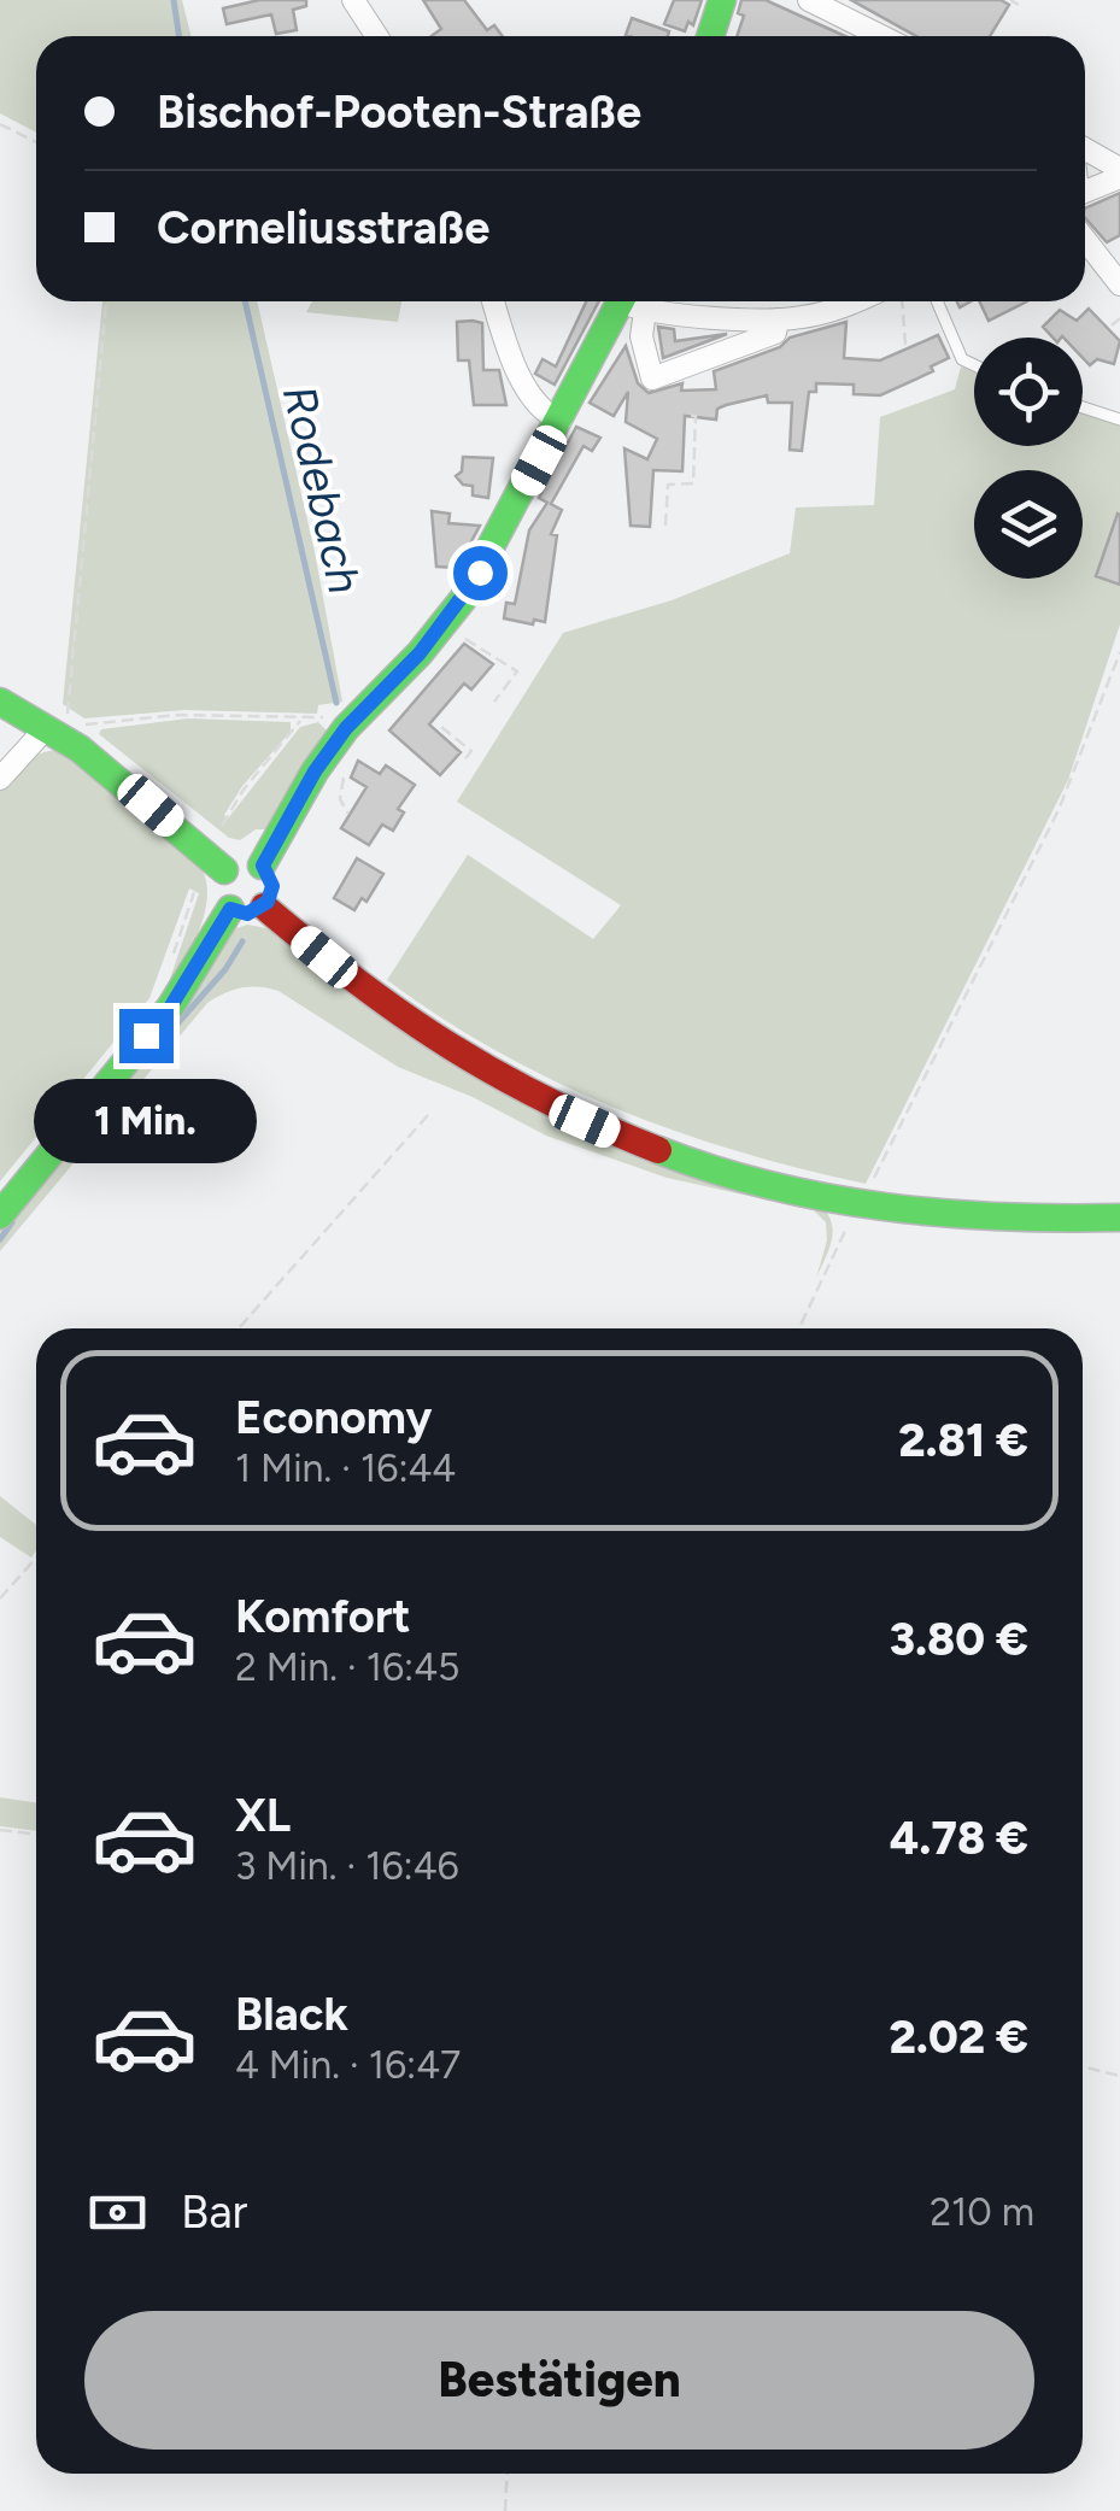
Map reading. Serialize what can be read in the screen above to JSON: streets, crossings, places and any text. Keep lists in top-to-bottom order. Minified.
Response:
{"water":["Rodebach"],"page":{"banner":["Bischof-Pooten-Straße","Corneliusstraße"],"bubble":"1 Min.","list":[{"name":"Economy","note":"1 Min. · 16:44","value":"2.81 €"},{"name":"Komfort","note":"2 Min. · 16:45","value":"3.80 €"},{"name":"XL","note":"3 Min. · 16:46","value":"4.78 €"},{"name":"Black","note":"4 Min. · 16:47","value":"2.02 €"}],"pay":["Bar","210 m"],"buttons":"Bestätigen"}}
